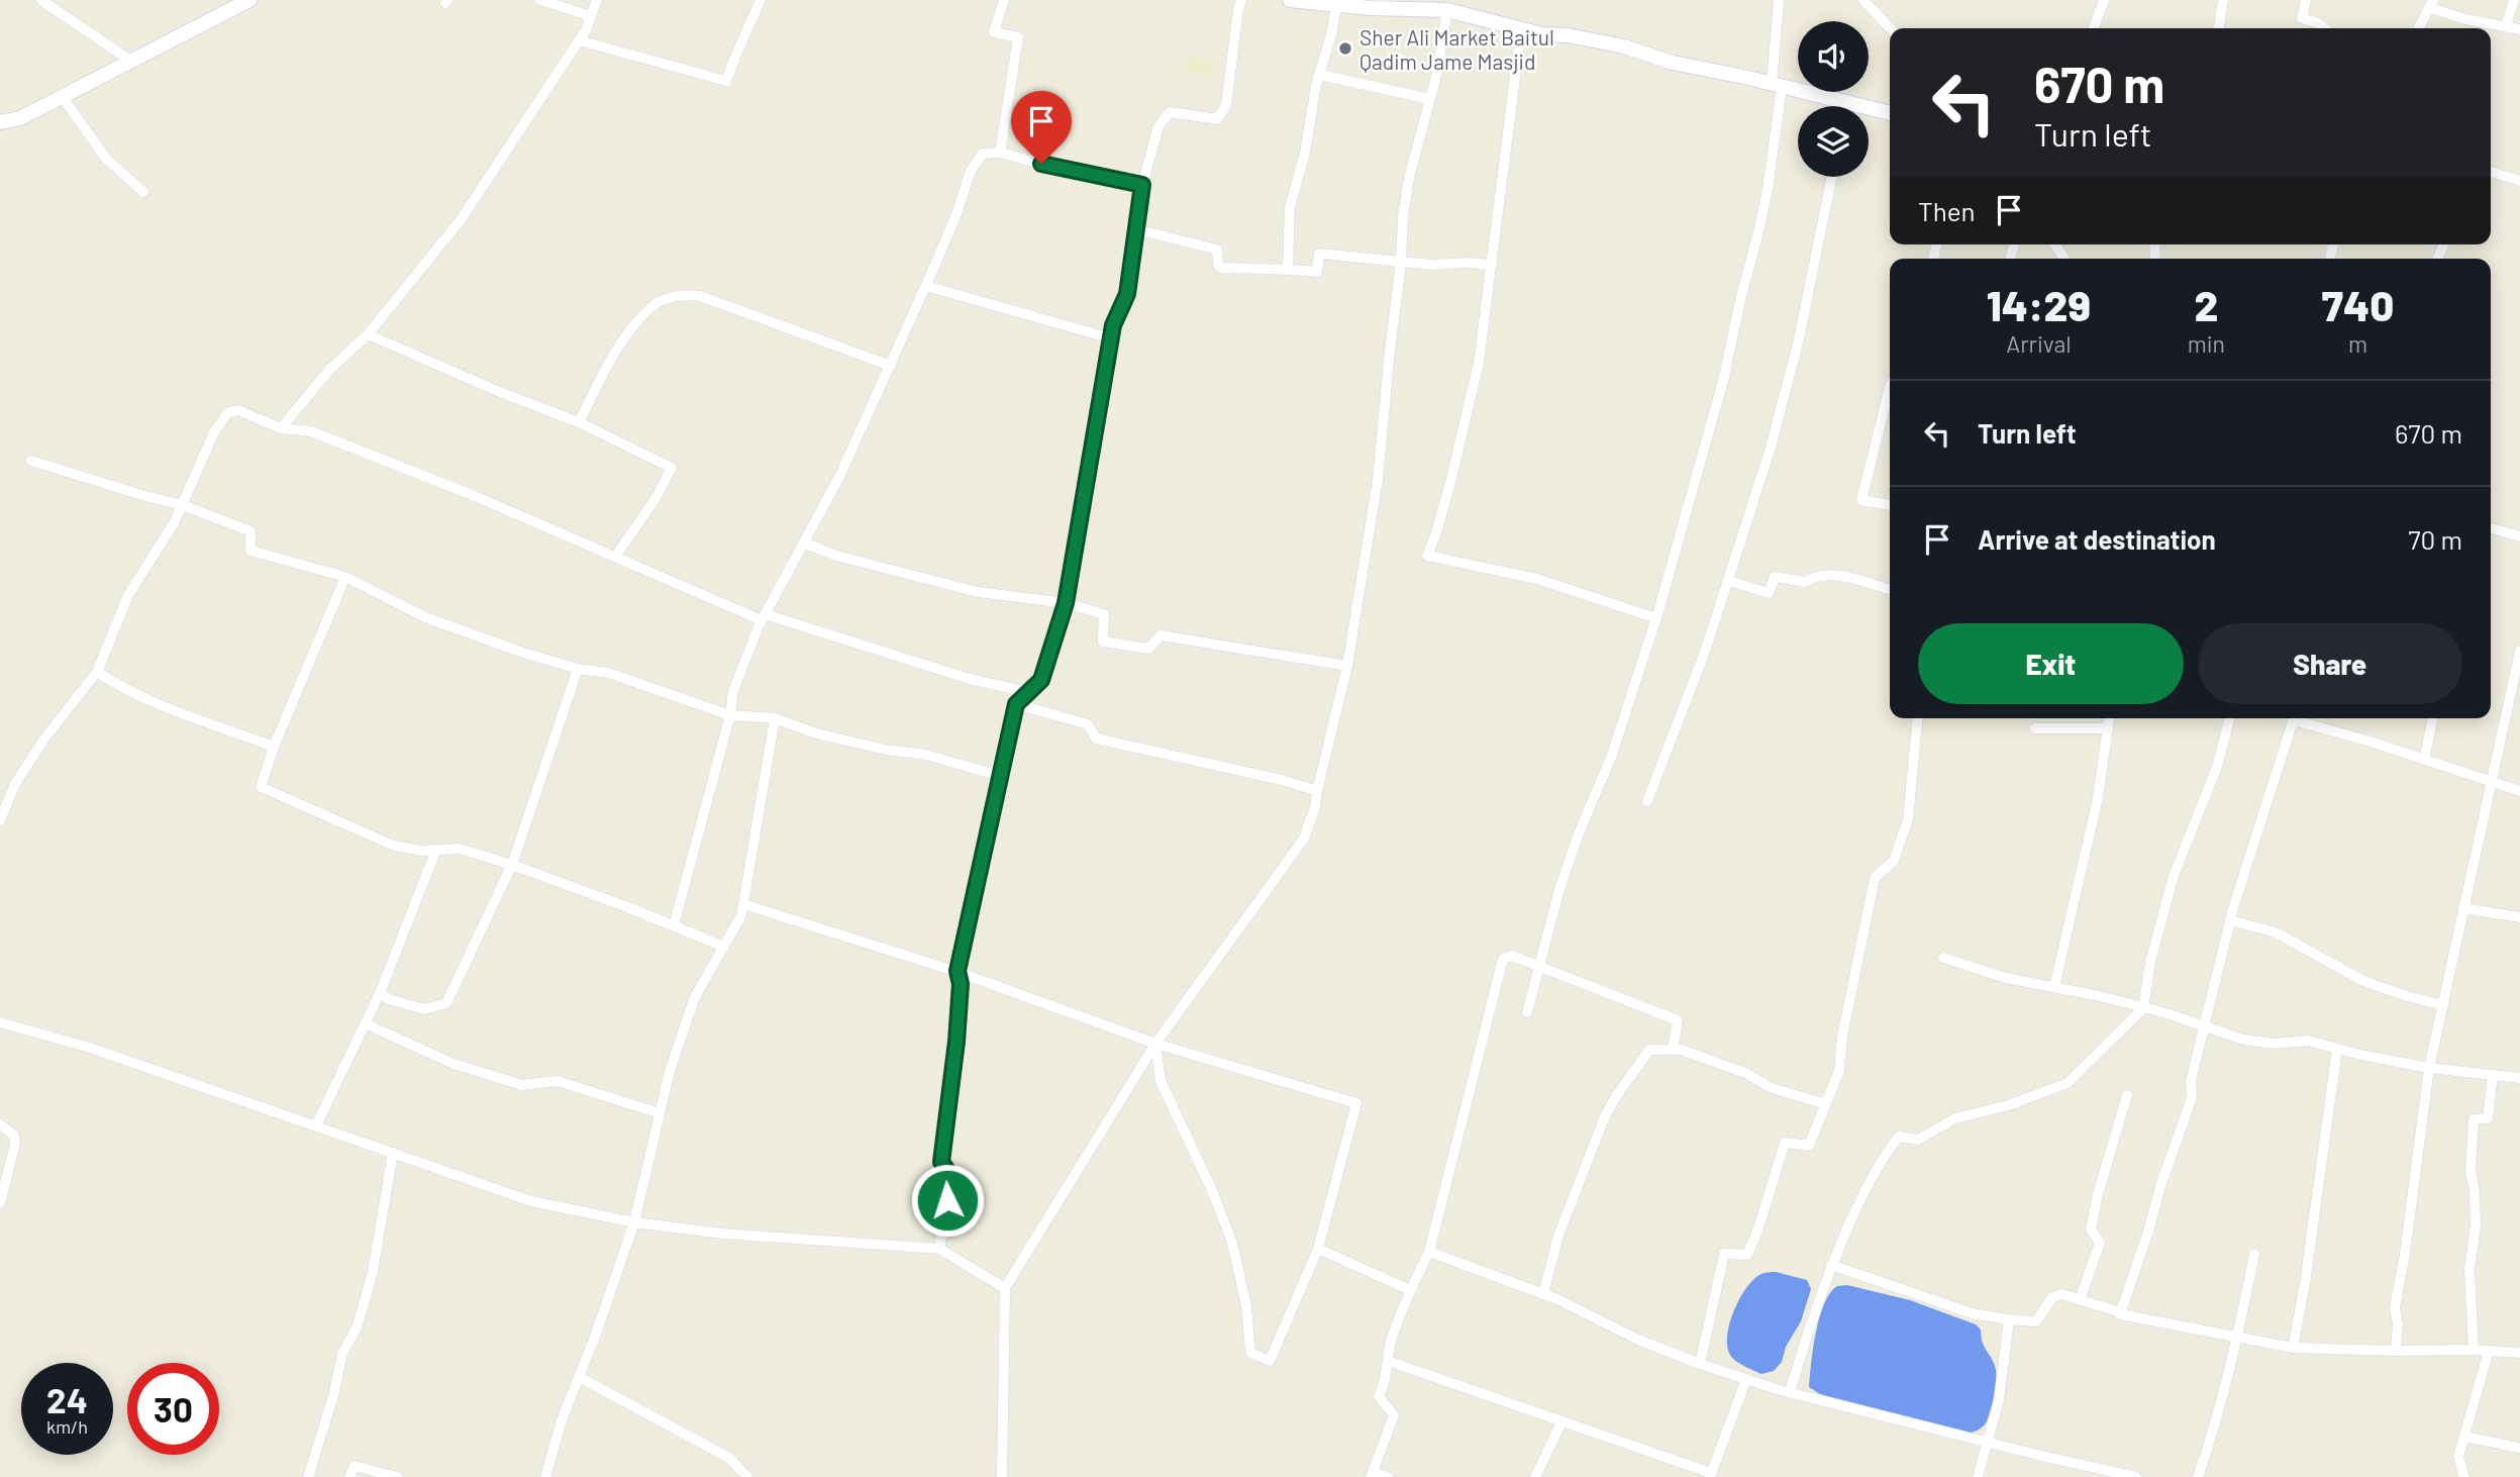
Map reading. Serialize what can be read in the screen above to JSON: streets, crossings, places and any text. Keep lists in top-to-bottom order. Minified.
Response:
{"places":["Sher Ali Market Baitul Qadim Jame Masjid"],"page":{"turn":["670 m","Turn left"],"then":"Then","eta":["14:29","Arrival","2","min","740","m"],"list":[{"name":"Turn left","value":"670 m"},{"name":"Arrive at destination","value":"70 m"}],"buttons":["Exit","Share"],"speed":"24 km/h","limit":"30"}}
